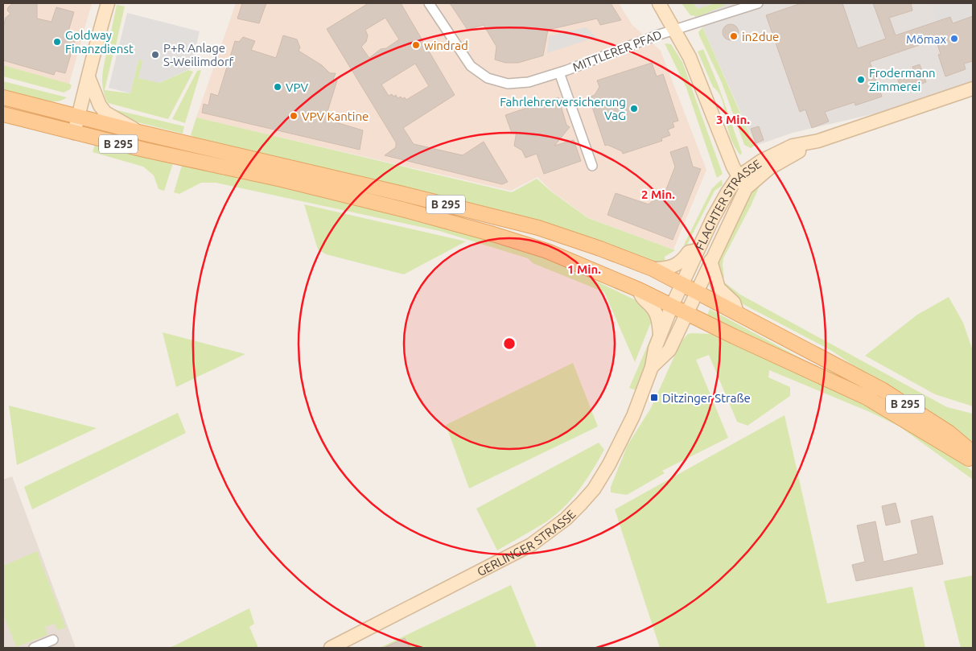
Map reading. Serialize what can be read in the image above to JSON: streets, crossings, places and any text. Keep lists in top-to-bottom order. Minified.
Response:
{"streets":{"main road":["B 295","FLACHTER STRASSE","GERLINGER STRASSE"],"street":["MITTLERER PFAD"]},"crossings":[["B 295","FLACHTER STRASSE"],["B 295","GERLINGER STRASSE"],["FLACHTER STRASSE","GERLINGER STRASSE"]],"places":{"other":["in2due","Mömax","Goldway Finanzdienst","windrad","P+R Anlage S-Weilimdorf","Frodermann Zimmerei","VPV","Fahrlehrerversicherung VaG","VPV Kantine"],"transit":["Ditzinger Straße"]},"rings":["3 Min.","2 Min.","1 Min."]}
